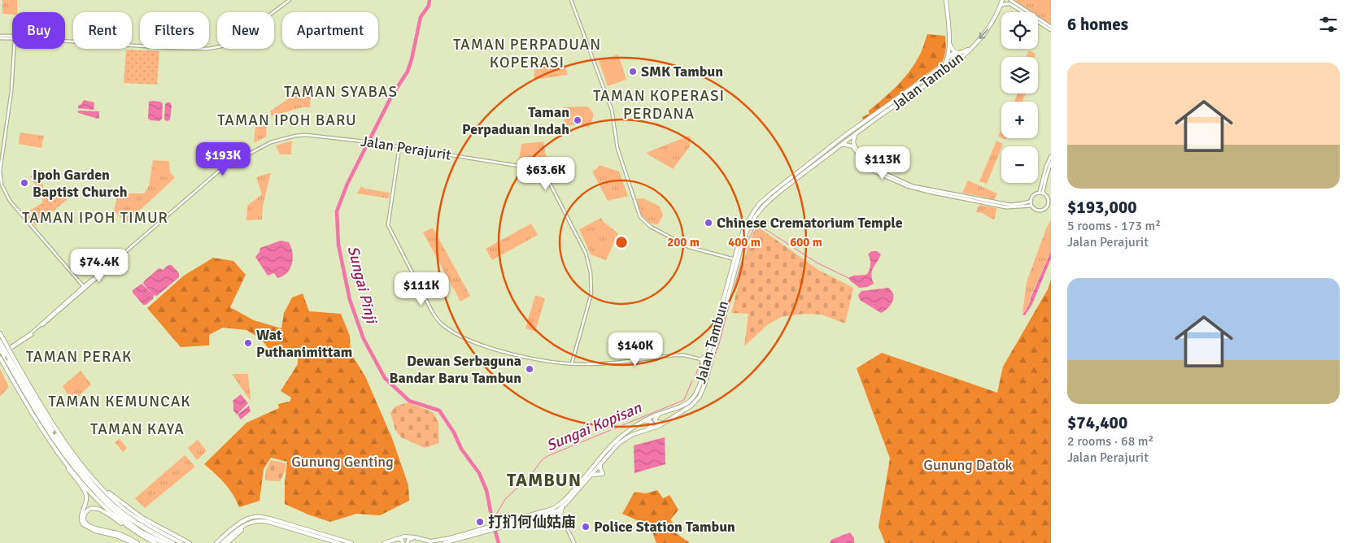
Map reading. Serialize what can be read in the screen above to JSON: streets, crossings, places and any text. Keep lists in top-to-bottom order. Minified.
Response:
{"streets":{"main road":["Jalan Tambun"],"street":["Jalan Perajurit"]},"districts":["TAMAN PERPADUAN KOPERASI","TAMAN SYABAS","TAMAN KOPERASI PERDANA","TAMAN IPOH BARU","TAMAN IPOH TIMUR","TAMAN PERAK","TAMAN KEMUNCAK","TAMAN KAYA","TAMBUN"],"water":["Sungai Pinji","Sungai Kopisan"],"parks":["Gunung Genting","Gunung Datok"],"places":["SMK Tambun","Taman Perpaduan Indah","Ipoh Garden Baptist Church","Chinese Crematorium Temple","Wat Puthanimittam","Dewan Serbaguna Bandar Baru Tambun","打扪何仙姑庙","Police Station Tambun"],"page":{"heading":"6 homes","map_buttons":["+","−"],"chip":["Buy","Rent","Filters","New","Apartment"],"list":[{"name":"$193,000","note":"5 rooms · 173 m² · Jalan Perajurit"},{"name":"$74,400","note":"2 rooms · 68 m² · Jalan Perajurit"}],"price":["$193K","$113K","$63.6K","$74.4K","$111K","$140K"]},"rings":["200 m","400 m","600 m"]}
